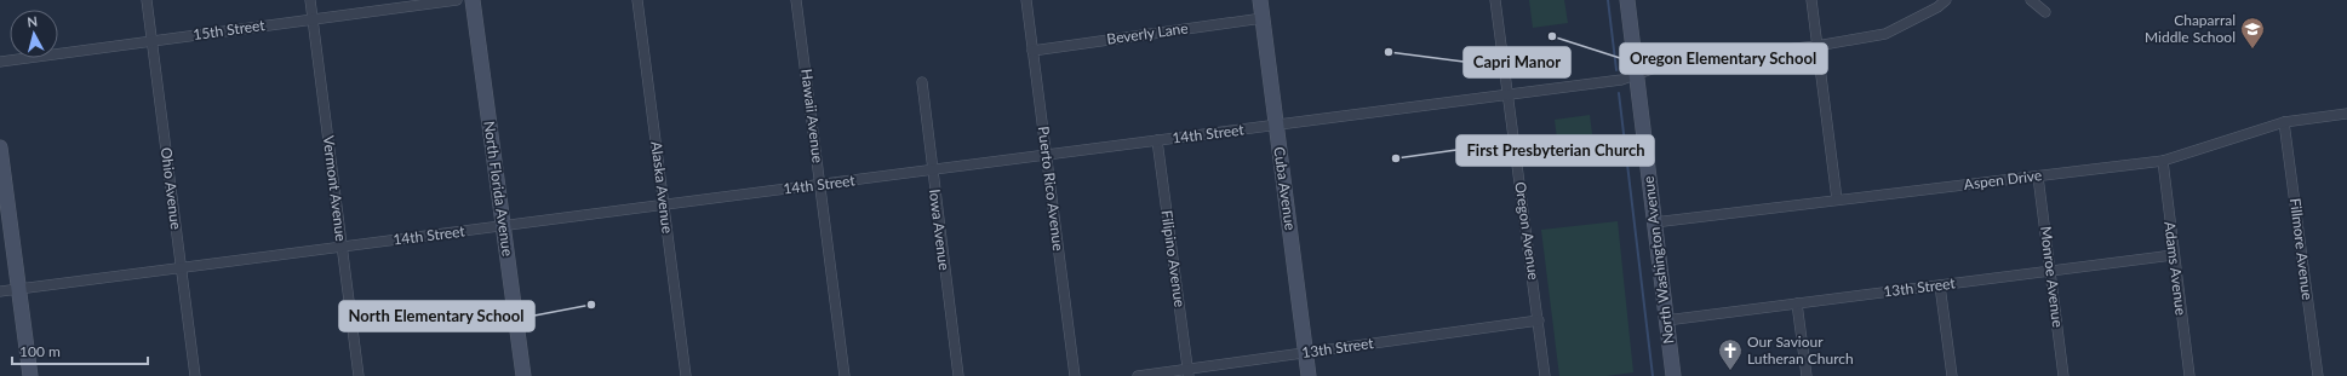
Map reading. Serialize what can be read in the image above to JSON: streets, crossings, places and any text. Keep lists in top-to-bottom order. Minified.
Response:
{"streets":{"main road":["North Florida Avenue","Cuba Avenue","North Washington Avenue"],"street":["15th Street","Beverly Lane","Hawaii Avenue","14th Street","Aspen Drive","Alaska Avenue","Ohio Avenue","Vermont Avenue","Puerto Rico Avenue","Iowa Avenue","Oregon Avenue","Fillmore Avenue","Filipino Avenue","Adams Avenue","Monroe Avenue","13th Street"]},"crossings":[["15th Street","Ohio Avenue"],["15th Street","Vermont Avenue"],["Beverly Lane","Puerto Rico Avenue"],["Beverly Lane","Cuba Avenue"],["Hawaii Avenue","14th Street"],["14th Street","Alaska Avenue"],["14th Street","Ohio Avenue"],["14th Street","Vermont Avenue"],["14th Street","North Florida Avenue"],["14th Street","Puerto Rico Avenue"],["14th Street","Cuba Avenue"],["14th Street","Iowa Avenue"],["14th Street","Oregon Avenue"],["14th Street","Filipino Avenue"],["14th Street","North Washington Avenue"],["Aspen Drive","Fillmore Avenue"],["Aspen Drive","North Washington Avenue"],["Aspen Drive","Adams Avenue"],["Aspen Drive","Monroe Avenue"],["Cuba Avenue","13th Street"],["Oregon Avenue","13th Street"],["Filipino Avenue","13th Street"],["North Washington Avenue","13th Street"],["Adams Avenue","13th Street"],["Monroe Avenue","13th Street"]],"places":{"other":["Oregon Elementary School","Capri Manor","First Presbyterian Church","North Elementary School"],"school or university":["Chaparral Middle School"],"church":["Our Saviour Lutheran Church"]},"scale_bar":"100 m","north":"top"}
